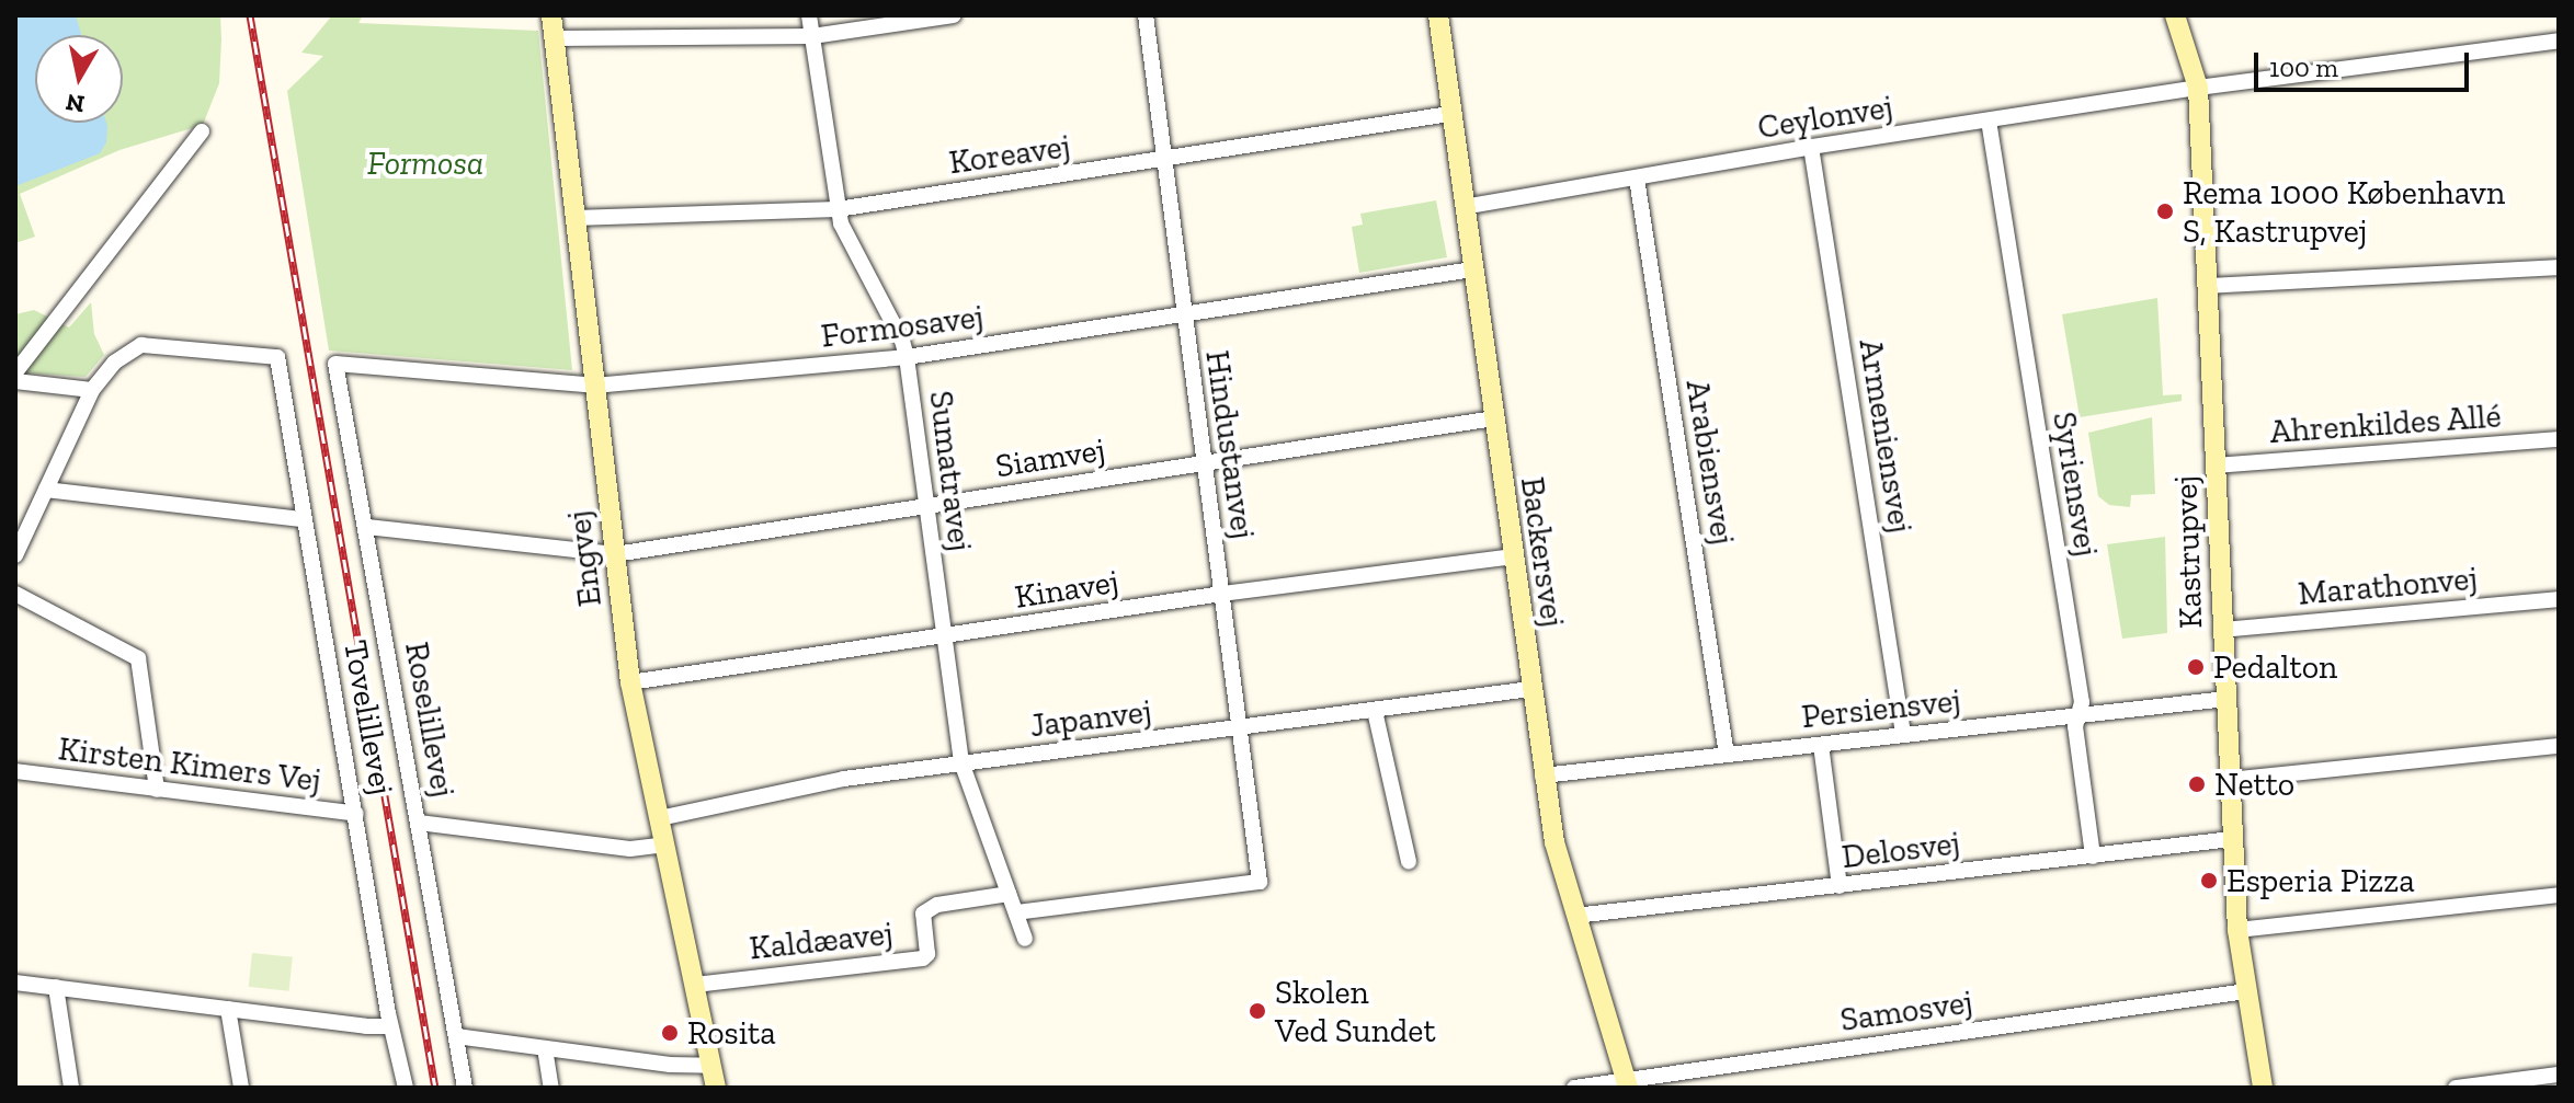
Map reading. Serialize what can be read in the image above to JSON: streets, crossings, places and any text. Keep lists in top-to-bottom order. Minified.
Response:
{"streets":{"street":["Ceylonvej","Koreavej","Formosavej","Ahrenkildes Allé","Armeniensvej","Hindustanvej","Siamvej","Arabiensvej","Sumatravej","Syriensvej","Backersvej","Kastrupvej","Engvej","Marathonvej","Kinavej","Persiensvej","Tovelillevej","Japanvej","Roselillevej","Kirsten Kimers Vej","Delosvej","Kaldæavej","Samosvej"]},"crossings":[["Ceylonvej","Armeniensvej"],["Ceylonvej","Arabiensvej"],["Ceylonvej","Syriensvej"],["Ceylonvej","Backersvej"],["Ceylonvej","Kastrupvej"],["Koreavej","Hindustanvej"],["Koreavej","Sumatravej"],["Koreavej","Backersvej"],["Koreavej","Engvej"],["Formosavej","Hindustanvej"],["Formosavej","Sumatravej"],["Formosavej","Backersvej"],["Formosavej","Engvej"],["Formosavej","Roselillevej"],["Ahrenkildes Allé","Kastrupvej"],["Armeniensvej","Persiensvej"],["Hindustanvej","Siamvej"],["Hindustanvej","Sumatravej"],["Hindustanvej","Kinavej"],["Hindustanvej","Japanvej"],["Siamvej","Sumatravej"],["Siamvej","Backersvej"],["Siamvej","Engvej"],["Siamvej","Roselillevej"],["Arabiensvej","Persiensvej"],["Sumatravej","Kinavej"],["Sumatravej","Japanvej"],["Sumatravej","Kaldæavej"],["Syriensvej","Persiensvej"],["Syriensvej","Delosvej"],["Backersvej","Kinavej"],["Backersvej","Persiensvej"],["Backersvej","Japanvej"],["Backersvej","Delosvej"],["Backersvej","Samosvej"],["Kastrupvej","Marathonvej"],["Kastrupvej","Persiensvej"],["Kastrupvej","Delosvej"],["Kastrupvej","Samosvej"],["Engvej","Kinavej"],["Engvej","Japanvej"],["Engvej","Kaldæavej"],["Tovelillevej","Kirsten Kimers Vej"]],"parks":["Formosa"],"places":["Rema 1000 København S, Kastrupvej","Pedalton","Netto","Esperia Pizza","Skolen Ved Sundet","Rosita"],"scale_bar":"100 m","north":"bottom"}
